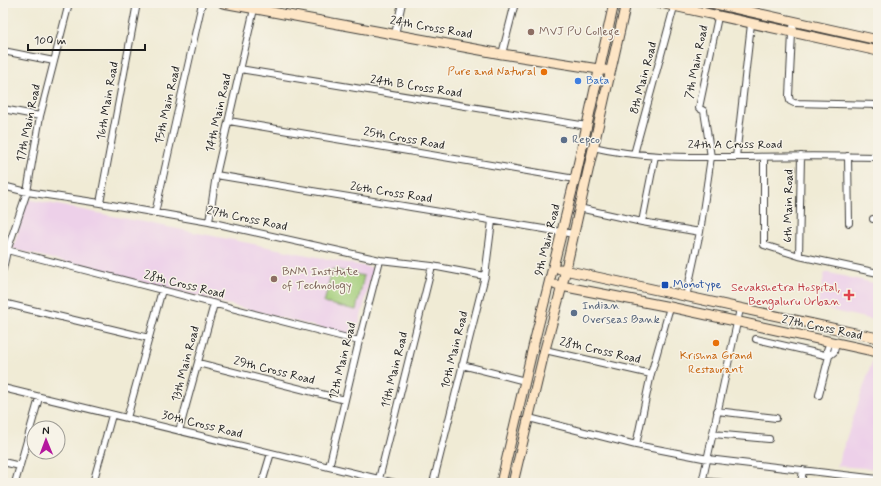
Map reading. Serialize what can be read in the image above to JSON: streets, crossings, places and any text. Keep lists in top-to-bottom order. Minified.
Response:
{"streets":{"main road":["24th Cross Road","27th Cross Road","9th Main Road"],"street":["7th Main Road","8th Main Road","24th B Cross Road","16th Main Road","15th Main Road","14th Main Road","17th Main Road","25th Cross Road","24th A Cross Road","26th Cross Road","6th Main Road","28th Cross Road","10th Main Road","12th Main Road","13th Main Road","11th Main Road","29th Cross Road","30th Cross Road"]},"crossings":[["24th Cross Road","14th Main Road"],["24th Cross Road","9th Main Road"],["7th Main Road","24th A Cross Road"],["8th Main Road","24th A Cross Road"],["24th B Cross Road","14th Main Road"],["24th B Cross Road","9th Main Road"],["16th Main Road","27th Cross Road"],["15th Main Road","27th Cross Road"],["14th Main Road","25th Cross Road"],["14th Main Road","26th Cross Road"],["14th Main Road","27th Cross Road"],["17th Main Road","27th Cross Road"],["17th Main Road","28th Cross Road"],["25th Cross Road","9th Main Road"],["24th A Cross Road","6th Main Road"],["24th A Cross Road","9th Main Road"],["26th Cross Road","9th Main Road"],["26th Cross Road","10th Main Road"],["27th Cross Road","9th Main Road"],["27th Cross Road","10th Main Road"],["27th Cross Road","12th Main Road"],["27th Cross Road","11th Main Road"],["9th Main Road","28th Cross Road"],["28th Cross Road","12th Main Road"],["28th Cross Road","13th Main Road"],["12th Main Road","29th Cross Road"],["12th Main Road","30th Cross Road"],["13th Main Road","29th Cross Road"],["13th Main Road","30th Cross Road"],["11th Main Road","30th Cross Road"]],"places":{"other":["MVJ PU College","Pure and Natural","Bata","Repco","BNM Institute of Technology","Indian Overseas Bank","Krishna Grand Restaurant"],"transit":["Monotype"],"health":["Sevakshetra Hospital, Bengaluru Urban"]},"scale_bar":"100 m","north":"top"}
